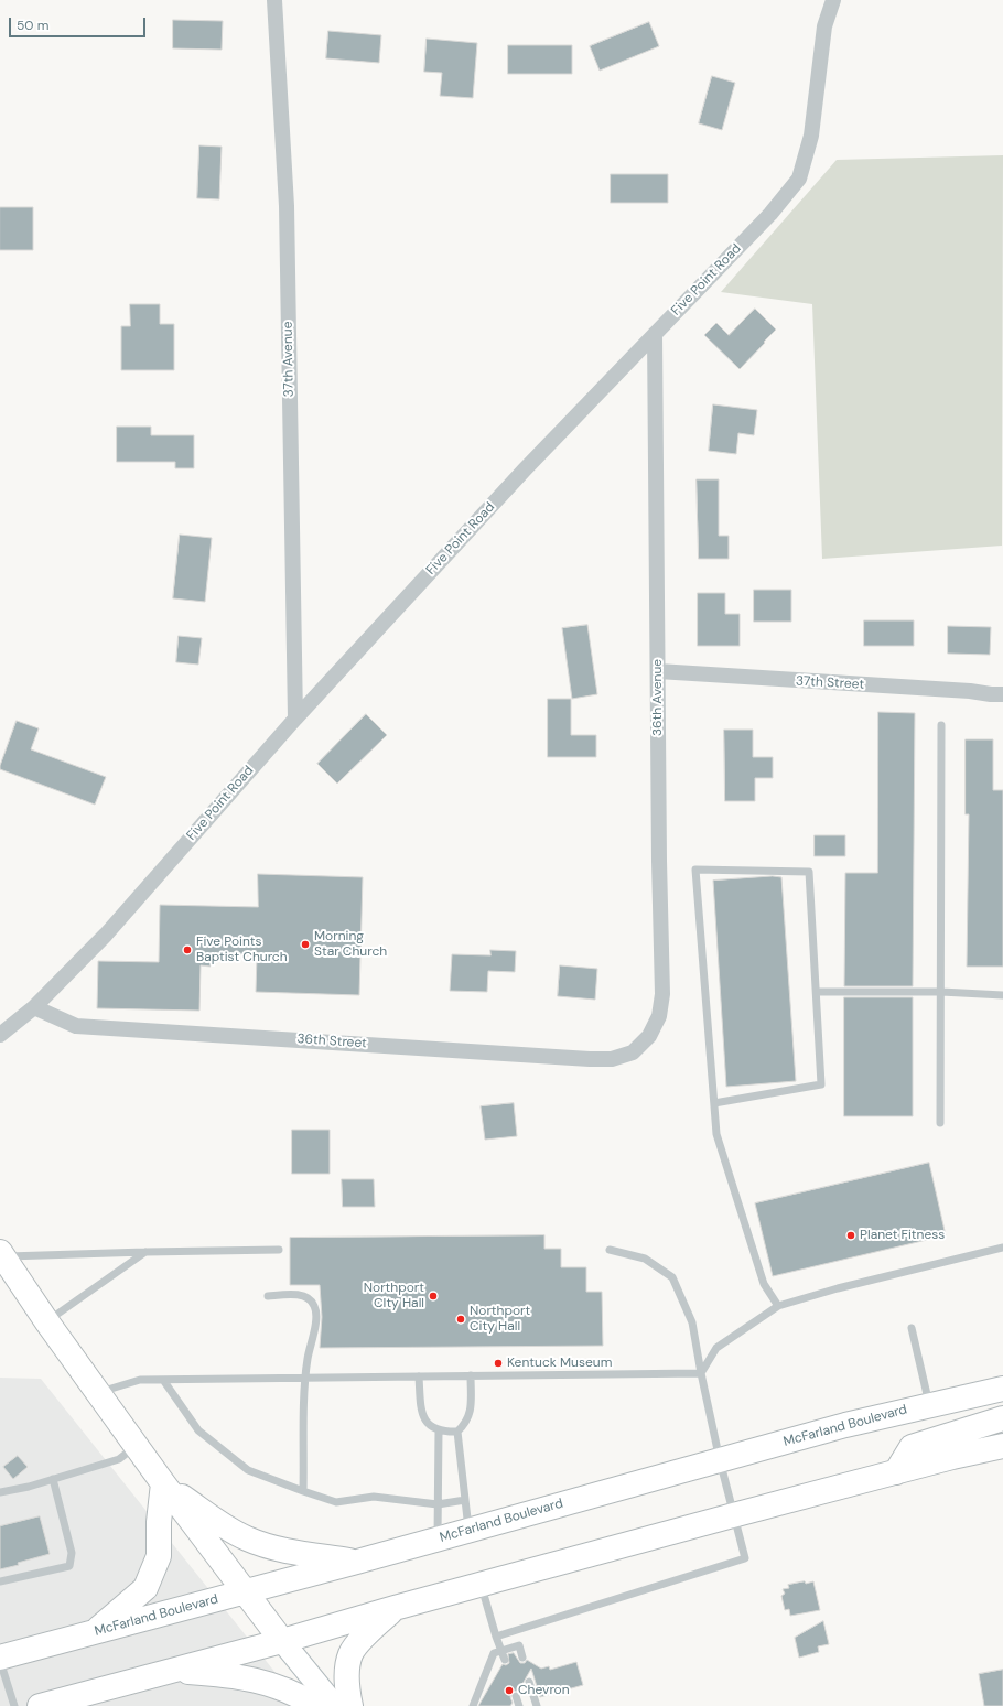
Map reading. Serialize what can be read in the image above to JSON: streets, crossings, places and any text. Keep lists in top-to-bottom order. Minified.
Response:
{"streets":{"highway":["McFarland Boulevard"],"street":["Five Point Road","37th Avenue","37th Street","36th Avenue","36th Street"]},"crossings":[["Five Point Road","37th Avenue"],["Five Point Road","36th Avenue"],["Five Point Road","36th Street"],["37th Street","36th Avenue"],["36th Avenue","36th Street"]],"places":["Morning Star Church","Five Points Baptist Church","Planet Fitness","Northport CIty Hall","Northport City Hall","Kentuck Museum","Chevron"],"scale_bar":"50 m"}
